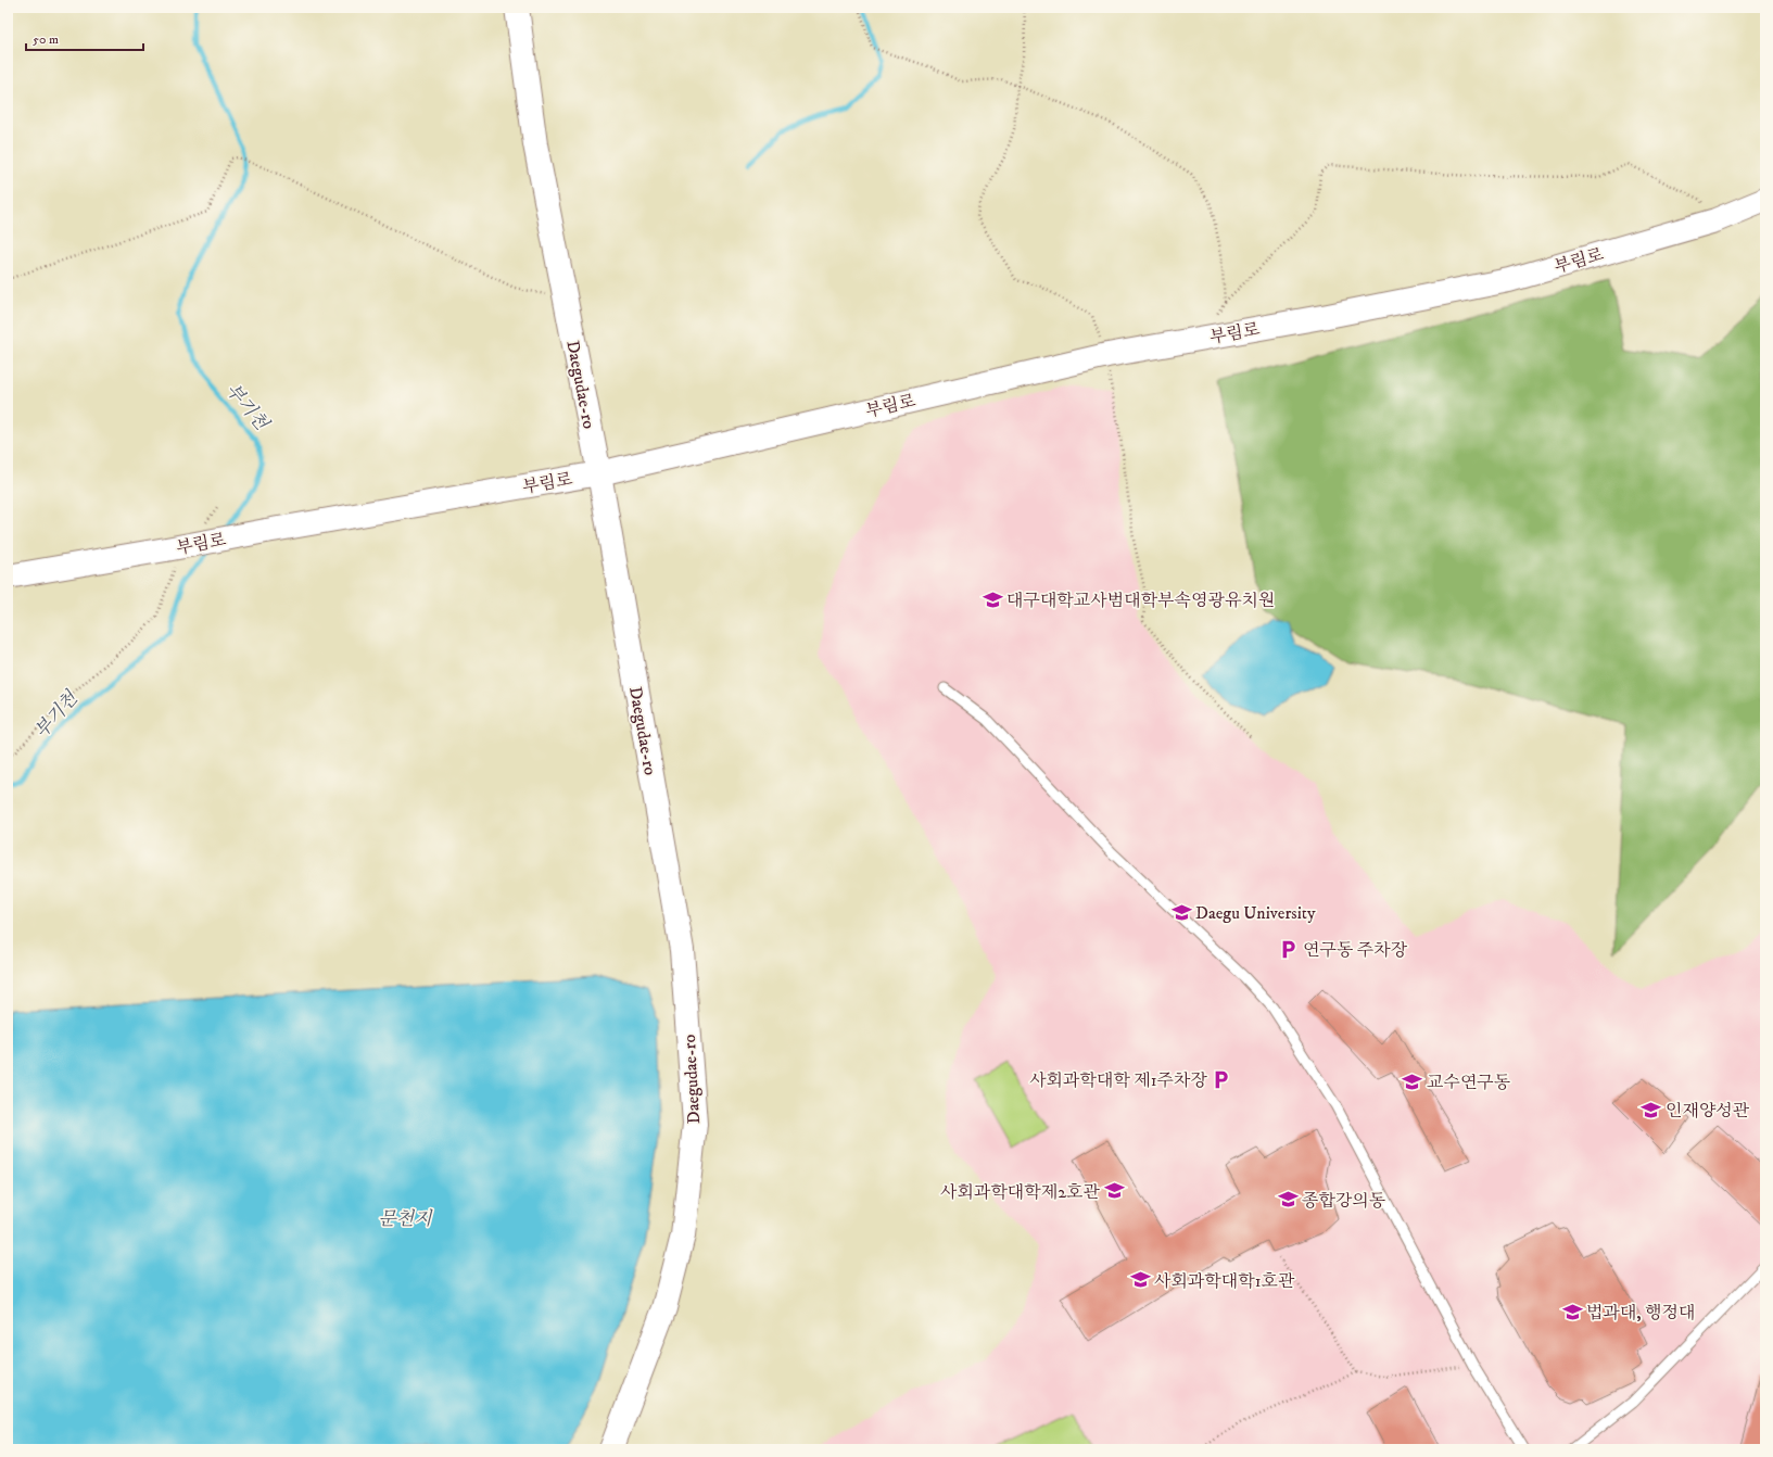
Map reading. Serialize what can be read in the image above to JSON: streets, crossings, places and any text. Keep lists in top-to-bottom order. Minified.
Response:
{"streets":{"street":["부림로","Daegudae-ro"]},"crossings":[["부림로","Daegudae-ro"]],"water":["부기천","문천지"],"places":{"school or university":["대구대학교사범대학부속영광유치원","Daegu University","교수연구동","인재양성관","사회과학대학제2호관","종합강의동","사회과학대학1호관","법과대, 행정대"],"parking":["연구동 주차장","사회과학대학 제1주차장"]},"scale_bar":"50 m"}
